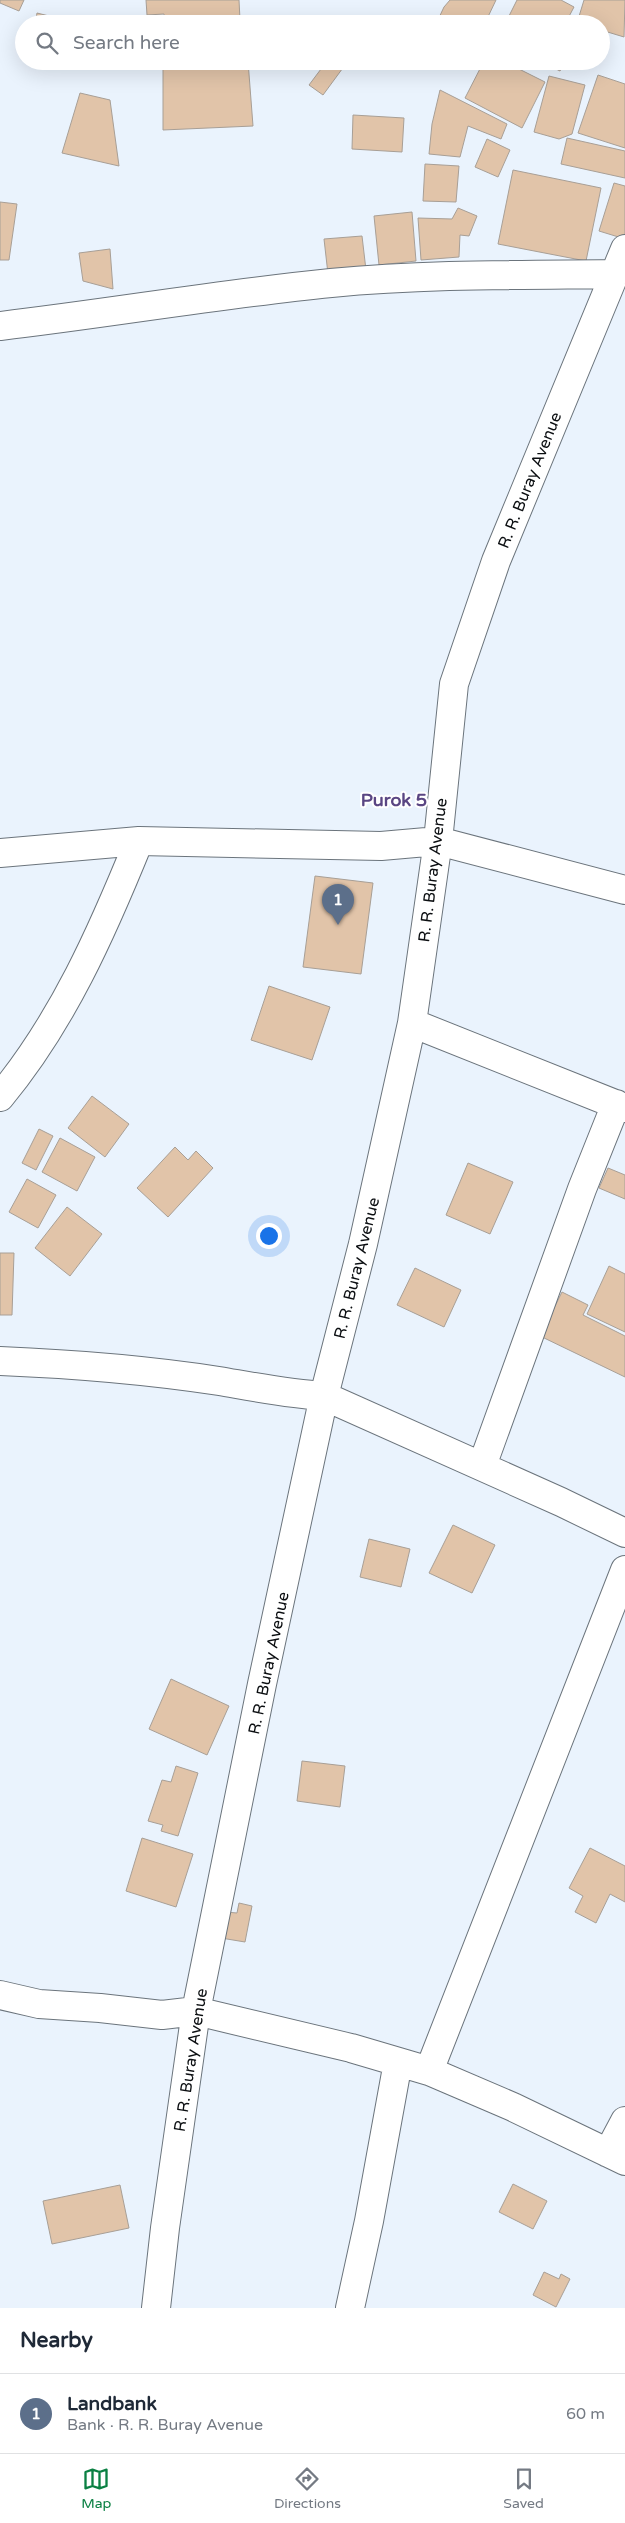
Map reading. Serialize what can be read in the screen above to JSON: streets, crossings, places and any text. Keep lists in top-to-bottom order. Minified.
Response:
{"streets":{"street":["R. R. Buray Avenue"]},"districts":["Purok 5"],"page":{"search":"Search here","pins":"1","heading":"Nearby","list":[{"mark":"1","name":"Landbank","note":"Bank · R. R. Buray Avenue","value":"60 m"}],"nav":["Map","Directions","Saved"]}}
